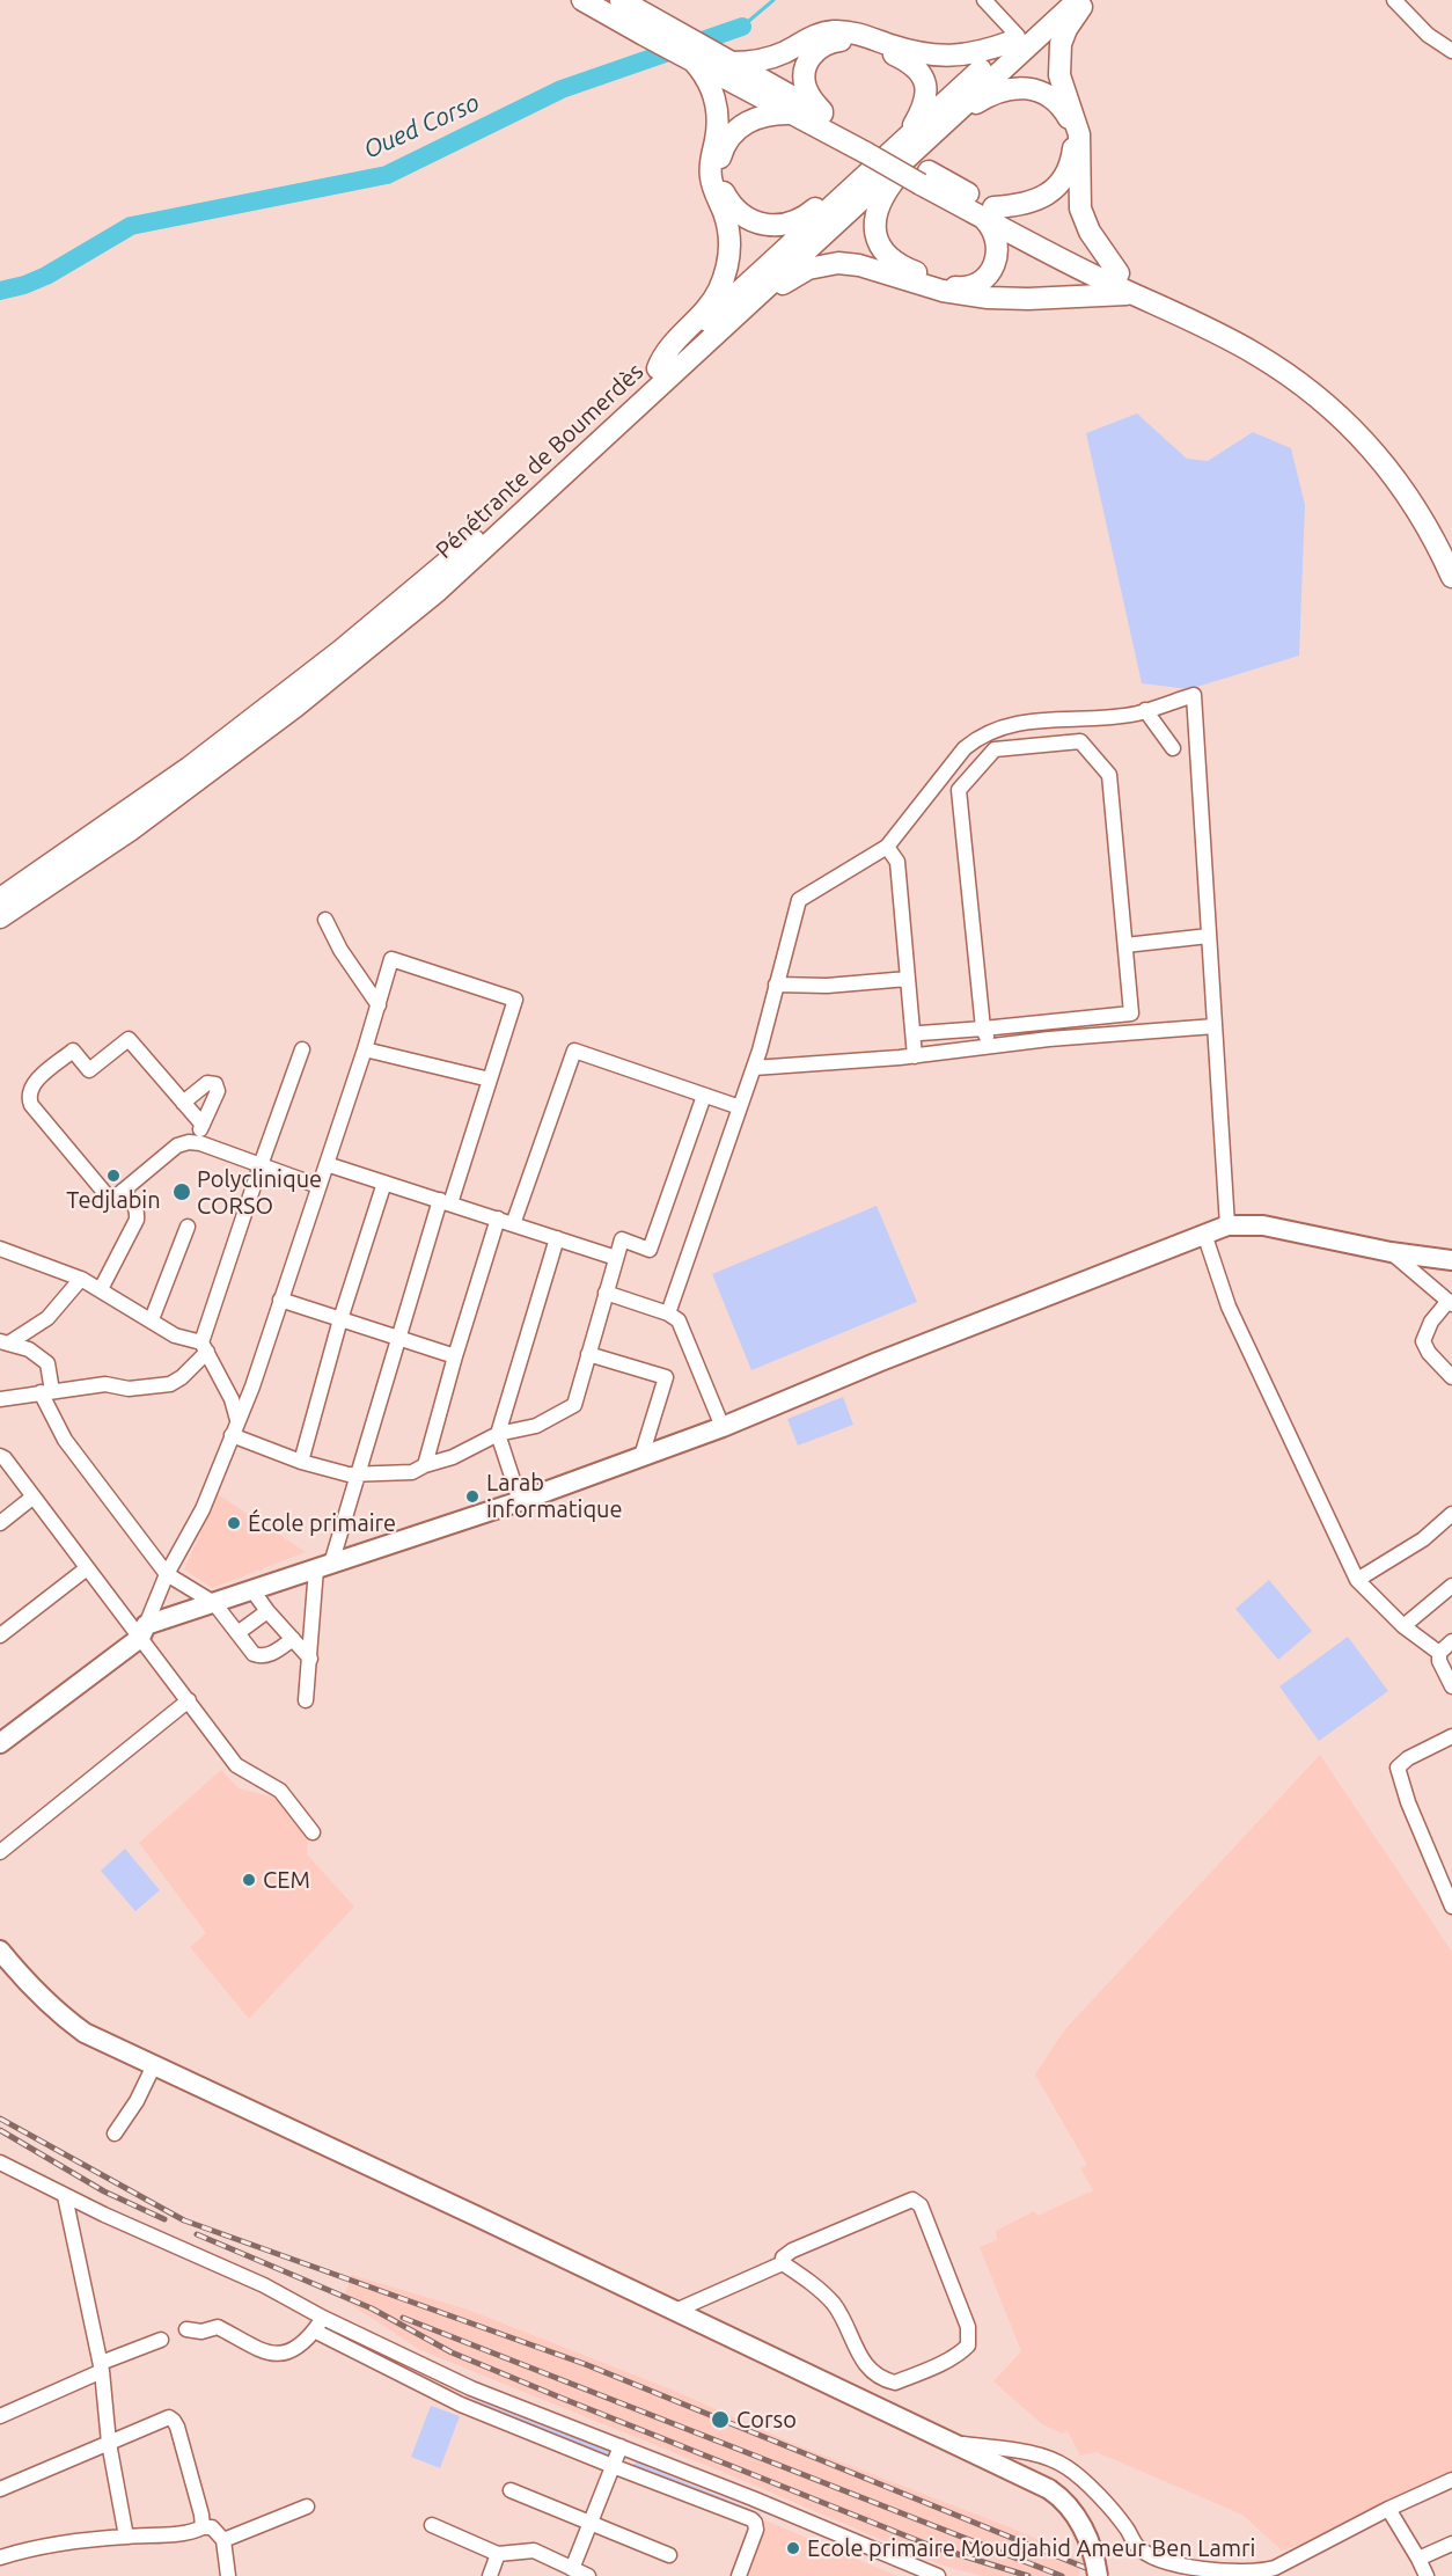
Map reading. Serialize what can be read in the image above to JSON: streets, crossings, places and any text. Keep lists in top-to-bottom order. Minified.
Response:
{"streets":{"highway":["Pénétrante de Boumerdès"]},"water":["Oued Corso"],"places":["Tedjlabin","Polyclinique CORSO","Larab informatique","École primaire","CEM","Corso","Ecole primaire Moudjahid Ameur Ben Lamri"]}
